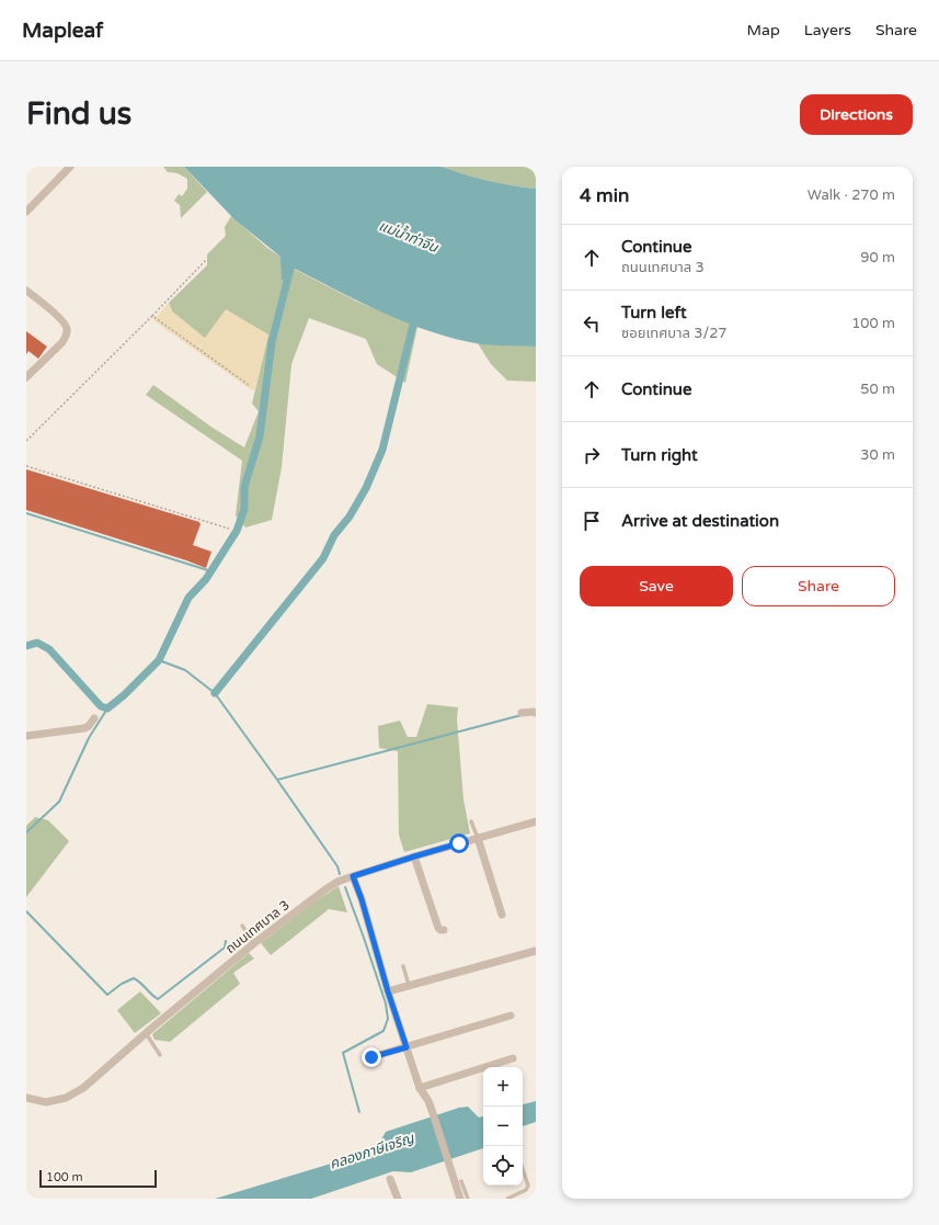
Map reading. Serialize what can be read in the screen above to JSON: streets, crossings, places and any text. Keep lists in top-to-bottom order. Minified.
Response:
{"streets":{"street":["ถนนเทศบาล 3"]},"water":["แม่น้ำท่าจีน","คลองภาษีเจริญ"],"scale_bar":"100 m","page":{"header":"Mapleaf","nav":["Map","Layers","Share"],"buttons":["Directions",["Save","Share"]],"title":"Find us","heading":["4 min","Walk · 270 m"],"list":[["Continue","ถนนเทศบาล 3","90 m"],["Turn left","ซอยเทศบาล 3/27","100 m"],["Continue","50 m"],["Turn right","30 m"],"Arrive at destination"],"map_buttons":["+","−"],"scale":"100 m"}}
